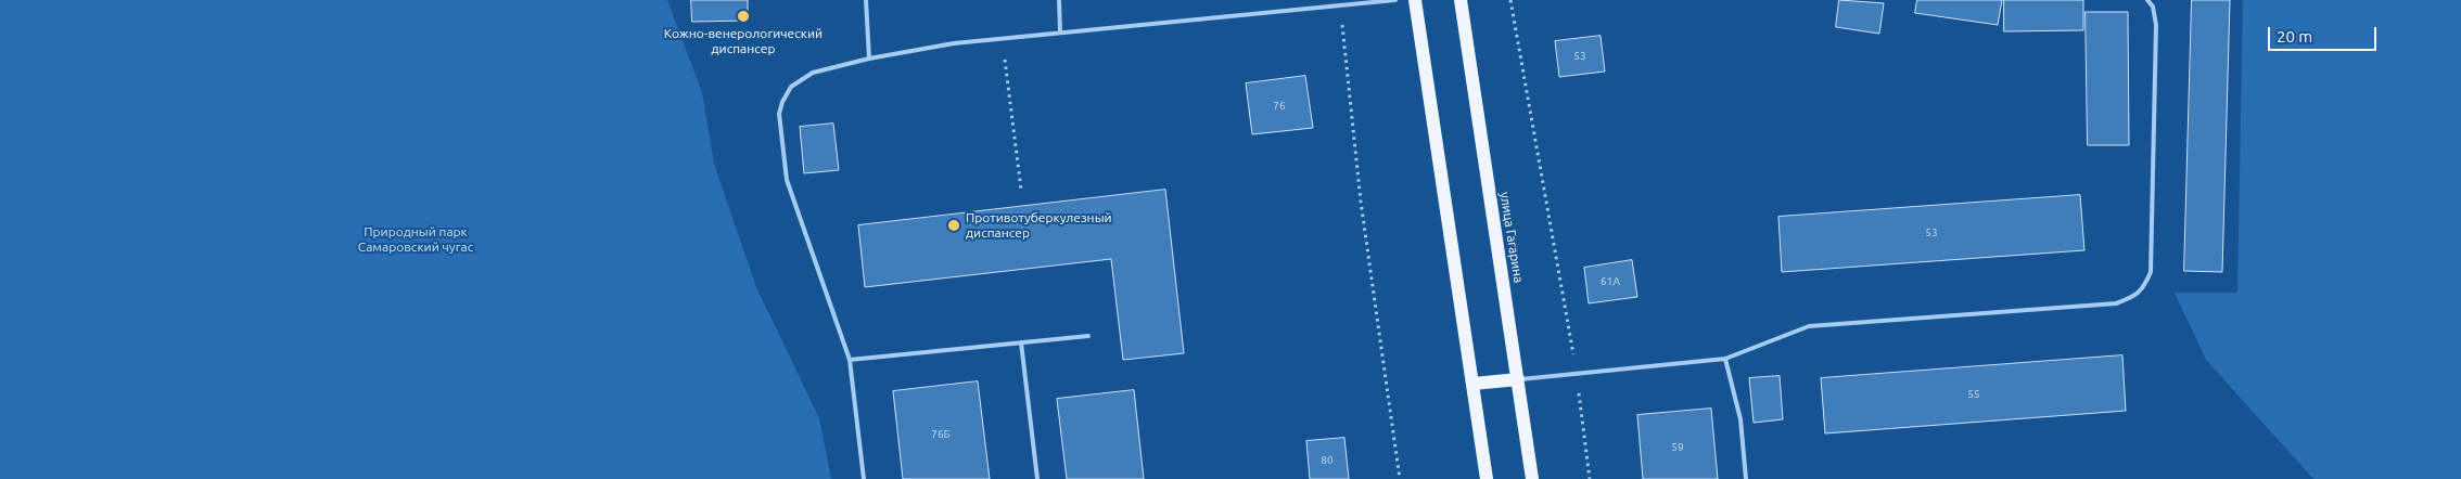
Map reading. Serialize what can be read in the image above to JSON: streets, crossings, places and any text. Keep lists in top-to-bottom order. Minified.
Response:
{"streets":{"main road":["улица Гагарина"]},"parks":["Природный парк Самаровский чугас"],"places":["Кожно-венерологический диспансер","Противотуберкулезный диспансер"],"house_numbers":["53","76","53","61А","55","76Б","59","80"],"scale_bar":"20 m"}
